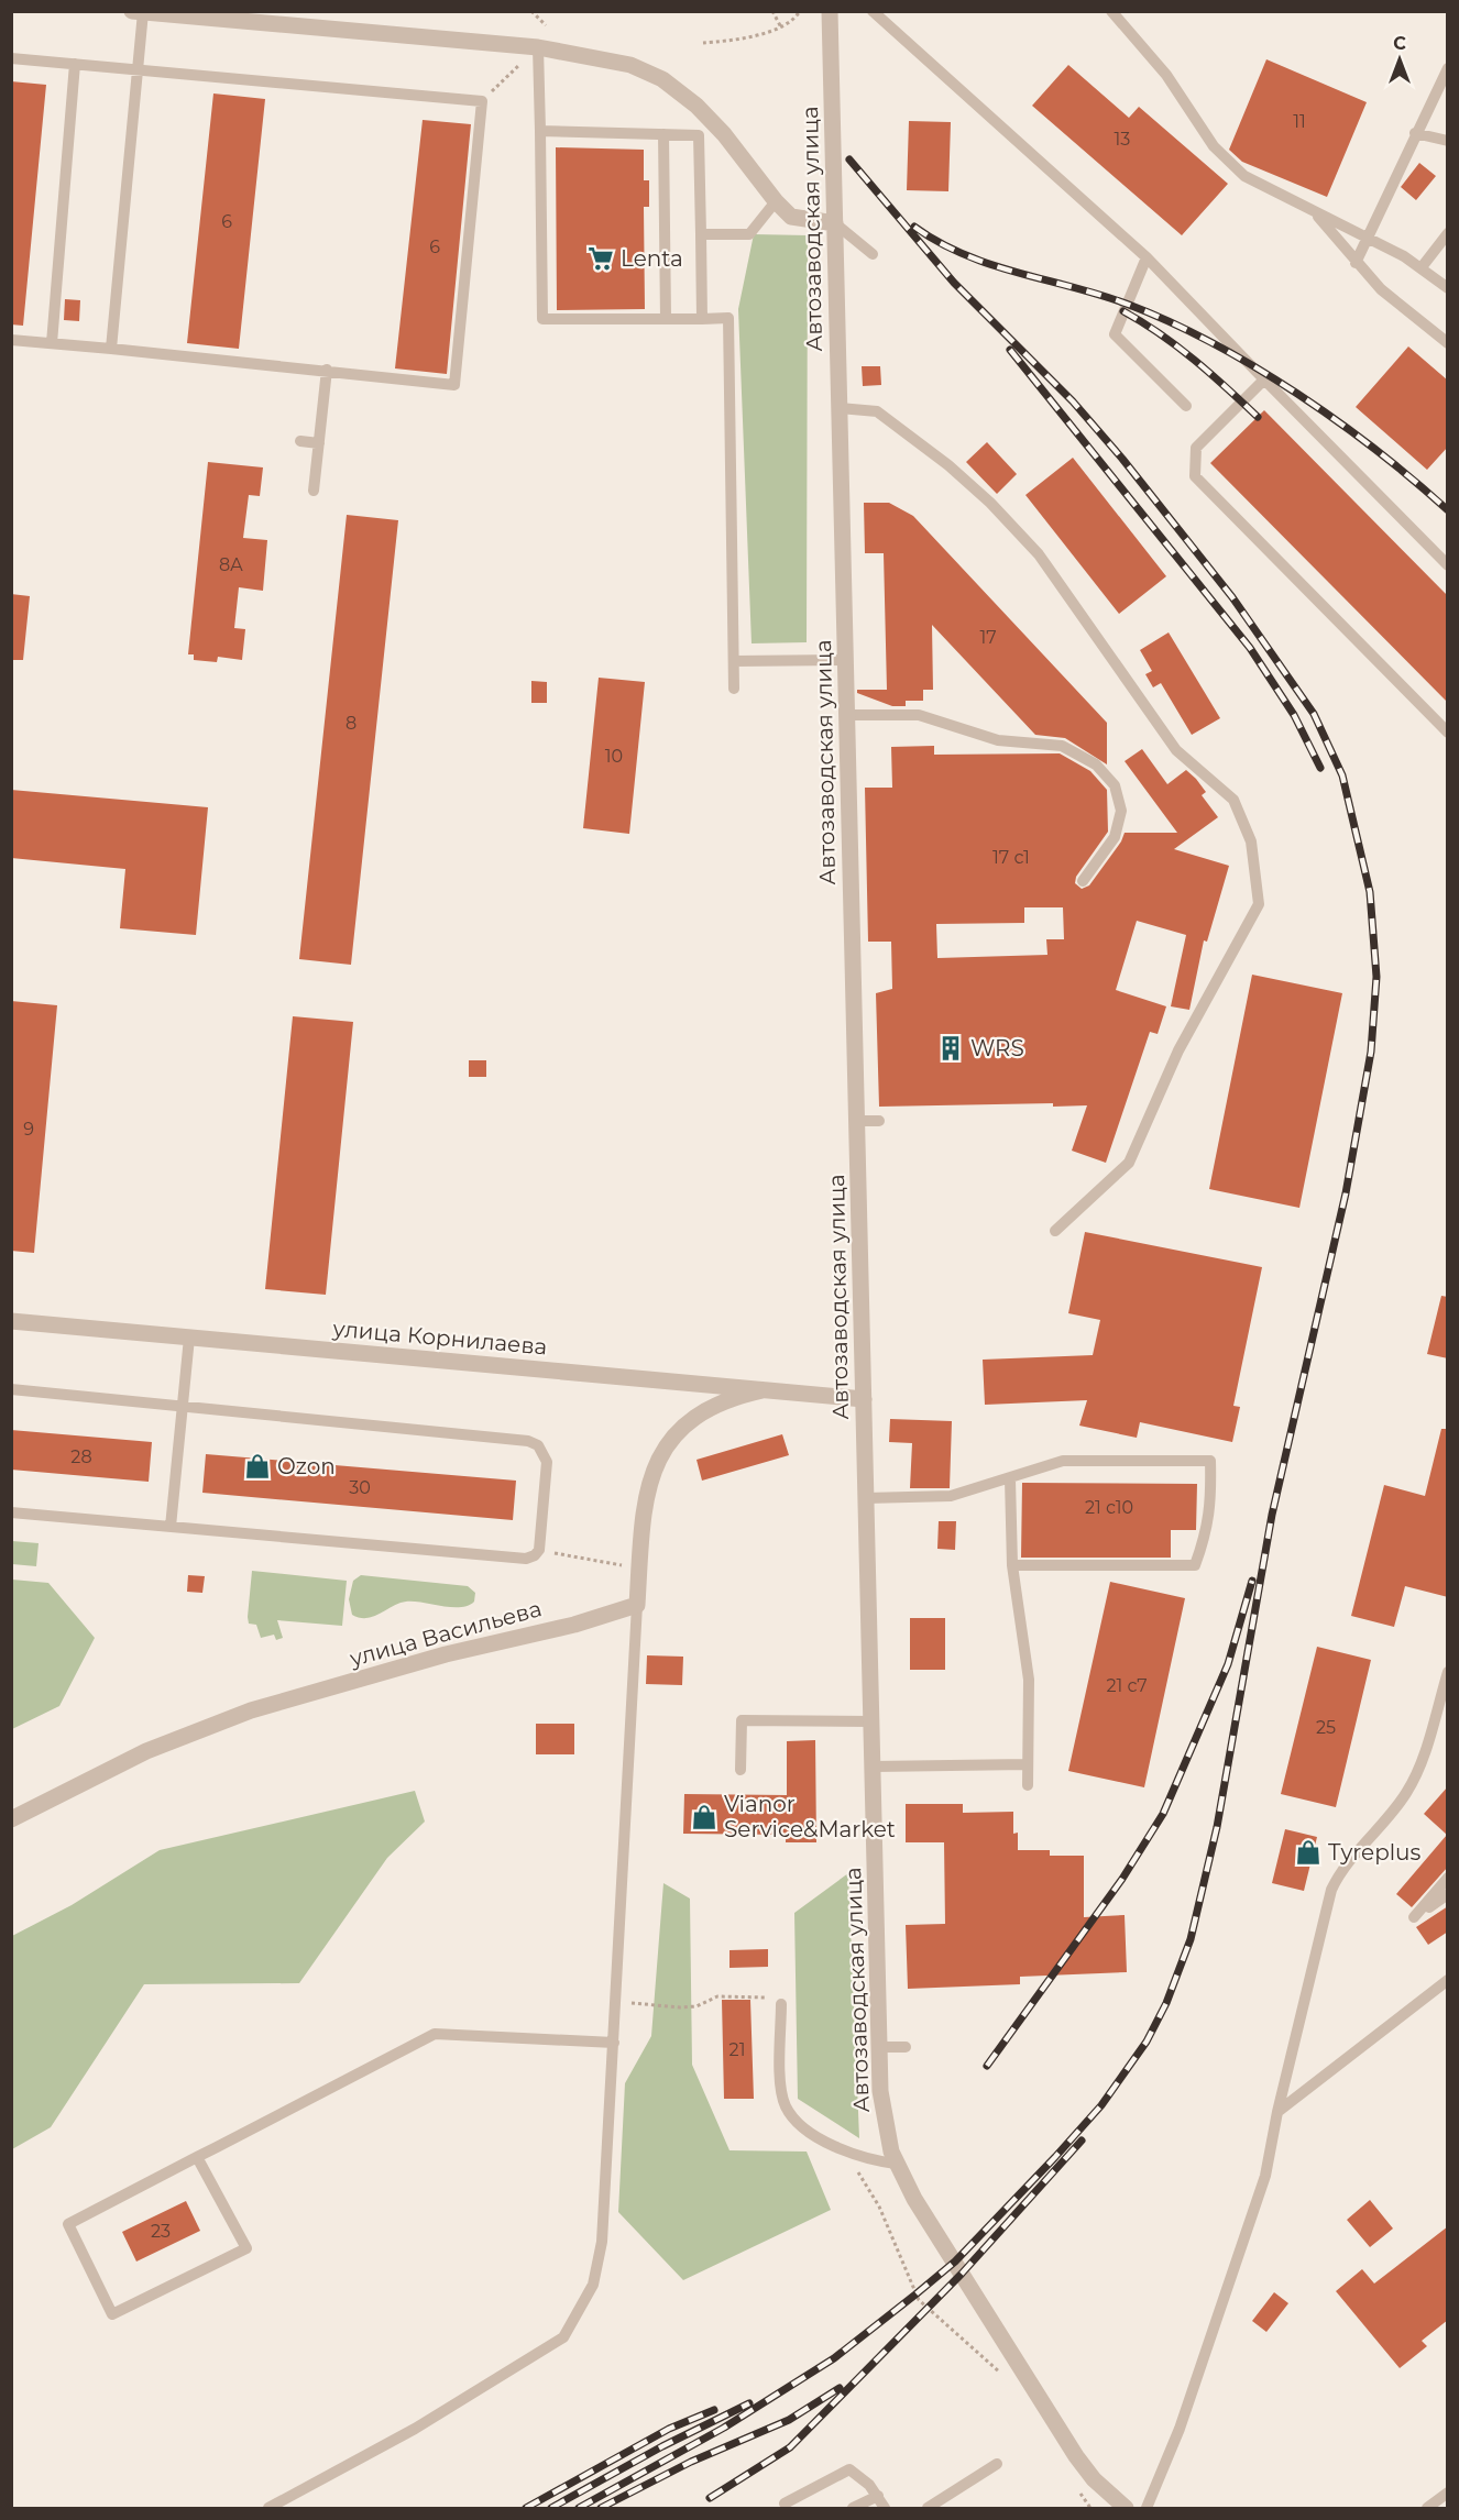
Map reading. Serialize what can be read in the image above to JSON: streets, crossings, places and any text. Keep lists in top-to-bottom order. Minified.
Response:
{"streets":{"street":["Автозаводская улица","улица Корнилаева","улица Васильева"]},"crossings":[["Автозаводская улица","улица Корнилаева"]],"places":{"supermarket":["Lenta"],"building":["WRS"],"shop":["Ozon","Vianor Service&Market","Tyreplus"]},"house_numbers":["11","13","6","6","8А","17","8","10","17 с1","9","28","30","21 с10","21 с7","25","21","23"],"north":"top"}
